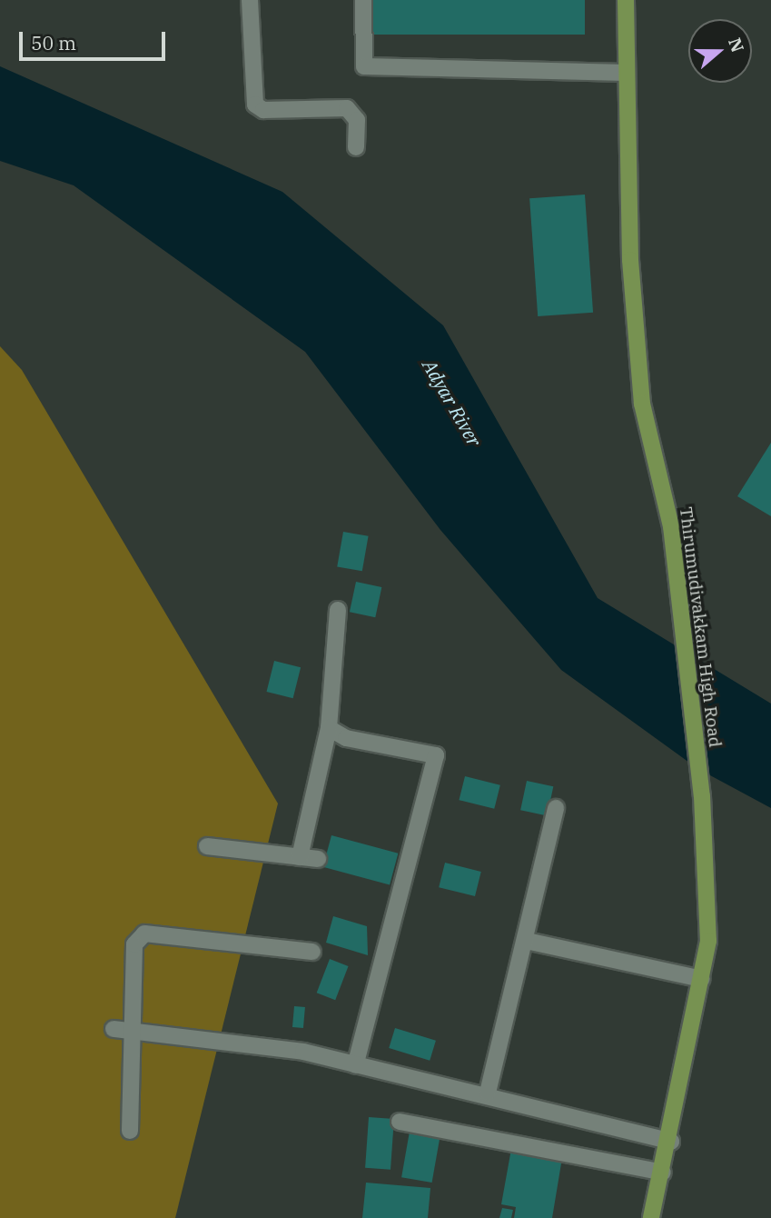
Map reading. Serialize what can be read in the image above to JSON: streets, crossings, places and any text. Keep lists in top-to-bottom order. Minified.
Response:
{"streets":{"main road":["Thirumudivakkam High Road"]},"water":["Adyar River"],"scale_bar":"50 m","north":"right"}
